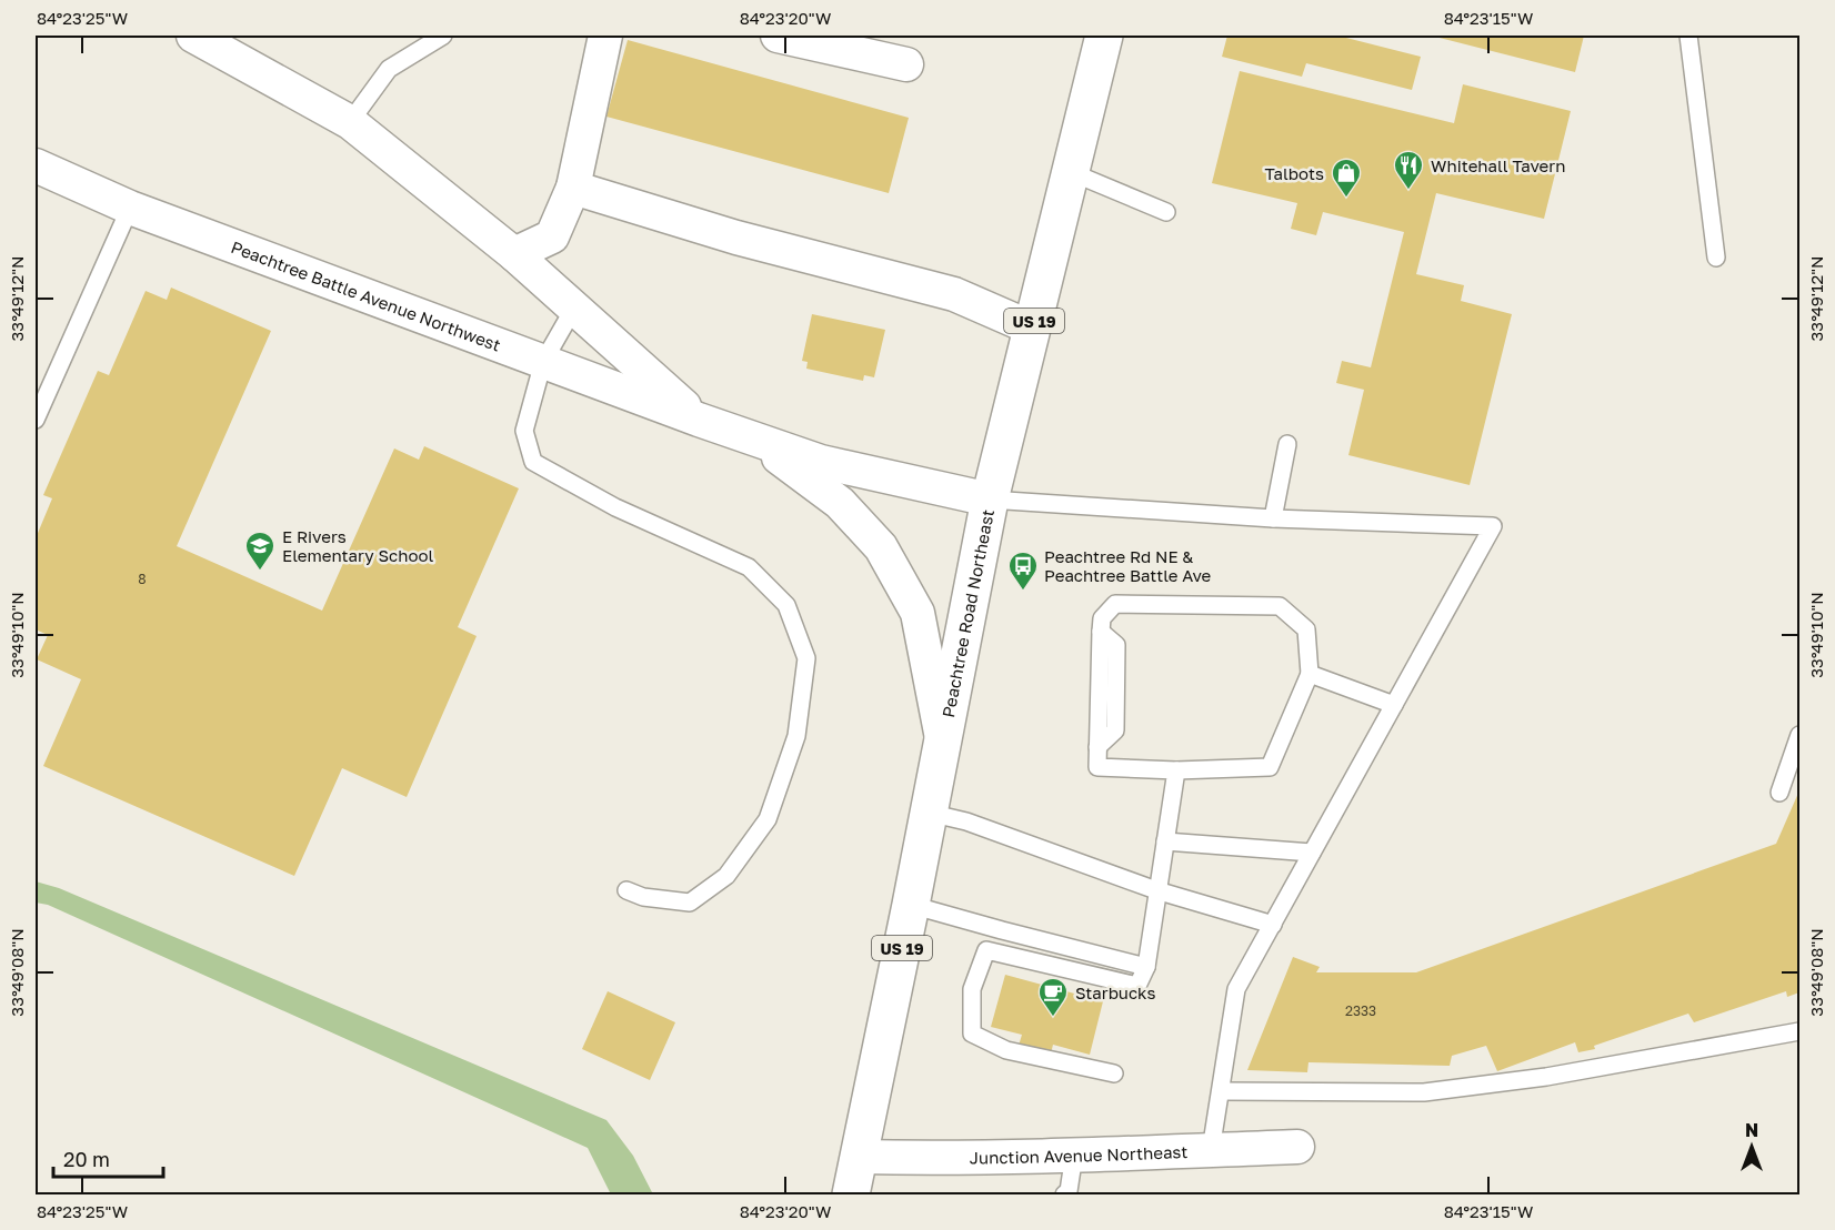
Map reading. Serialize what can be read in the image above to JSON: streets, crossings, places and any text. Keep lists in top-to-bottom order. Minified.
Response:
{"streets":{"highway":["US 19","Peachtree Road Northeast"],"street":["Peachtree Battle Avenue Northwest","Junction Avenue Northeast"]},"crossings":[["Peachtree Battle Avenue Northwest","Peachtree Road Northeast"],["Peachtree Road Northeast","Junction Avenue Northeast"]],"places":{"restaurant":["Whitehall Tavern"],"shop":["Talbots"],"school or university":["E Rivers Elementary School"],"bus stop":["Peachtree Rd NE & Peachtree Battle Ave"],"cafe":["Starbucks"]},"house_numbers":["8","2333"],"scale_bar":"20 m","north":"top","coordinates":["84°23'25\"W","84°23'20\"W","84°23'15\"W","33°49'12\"N","33°49'10\"N","33°49'08\"N"]}
